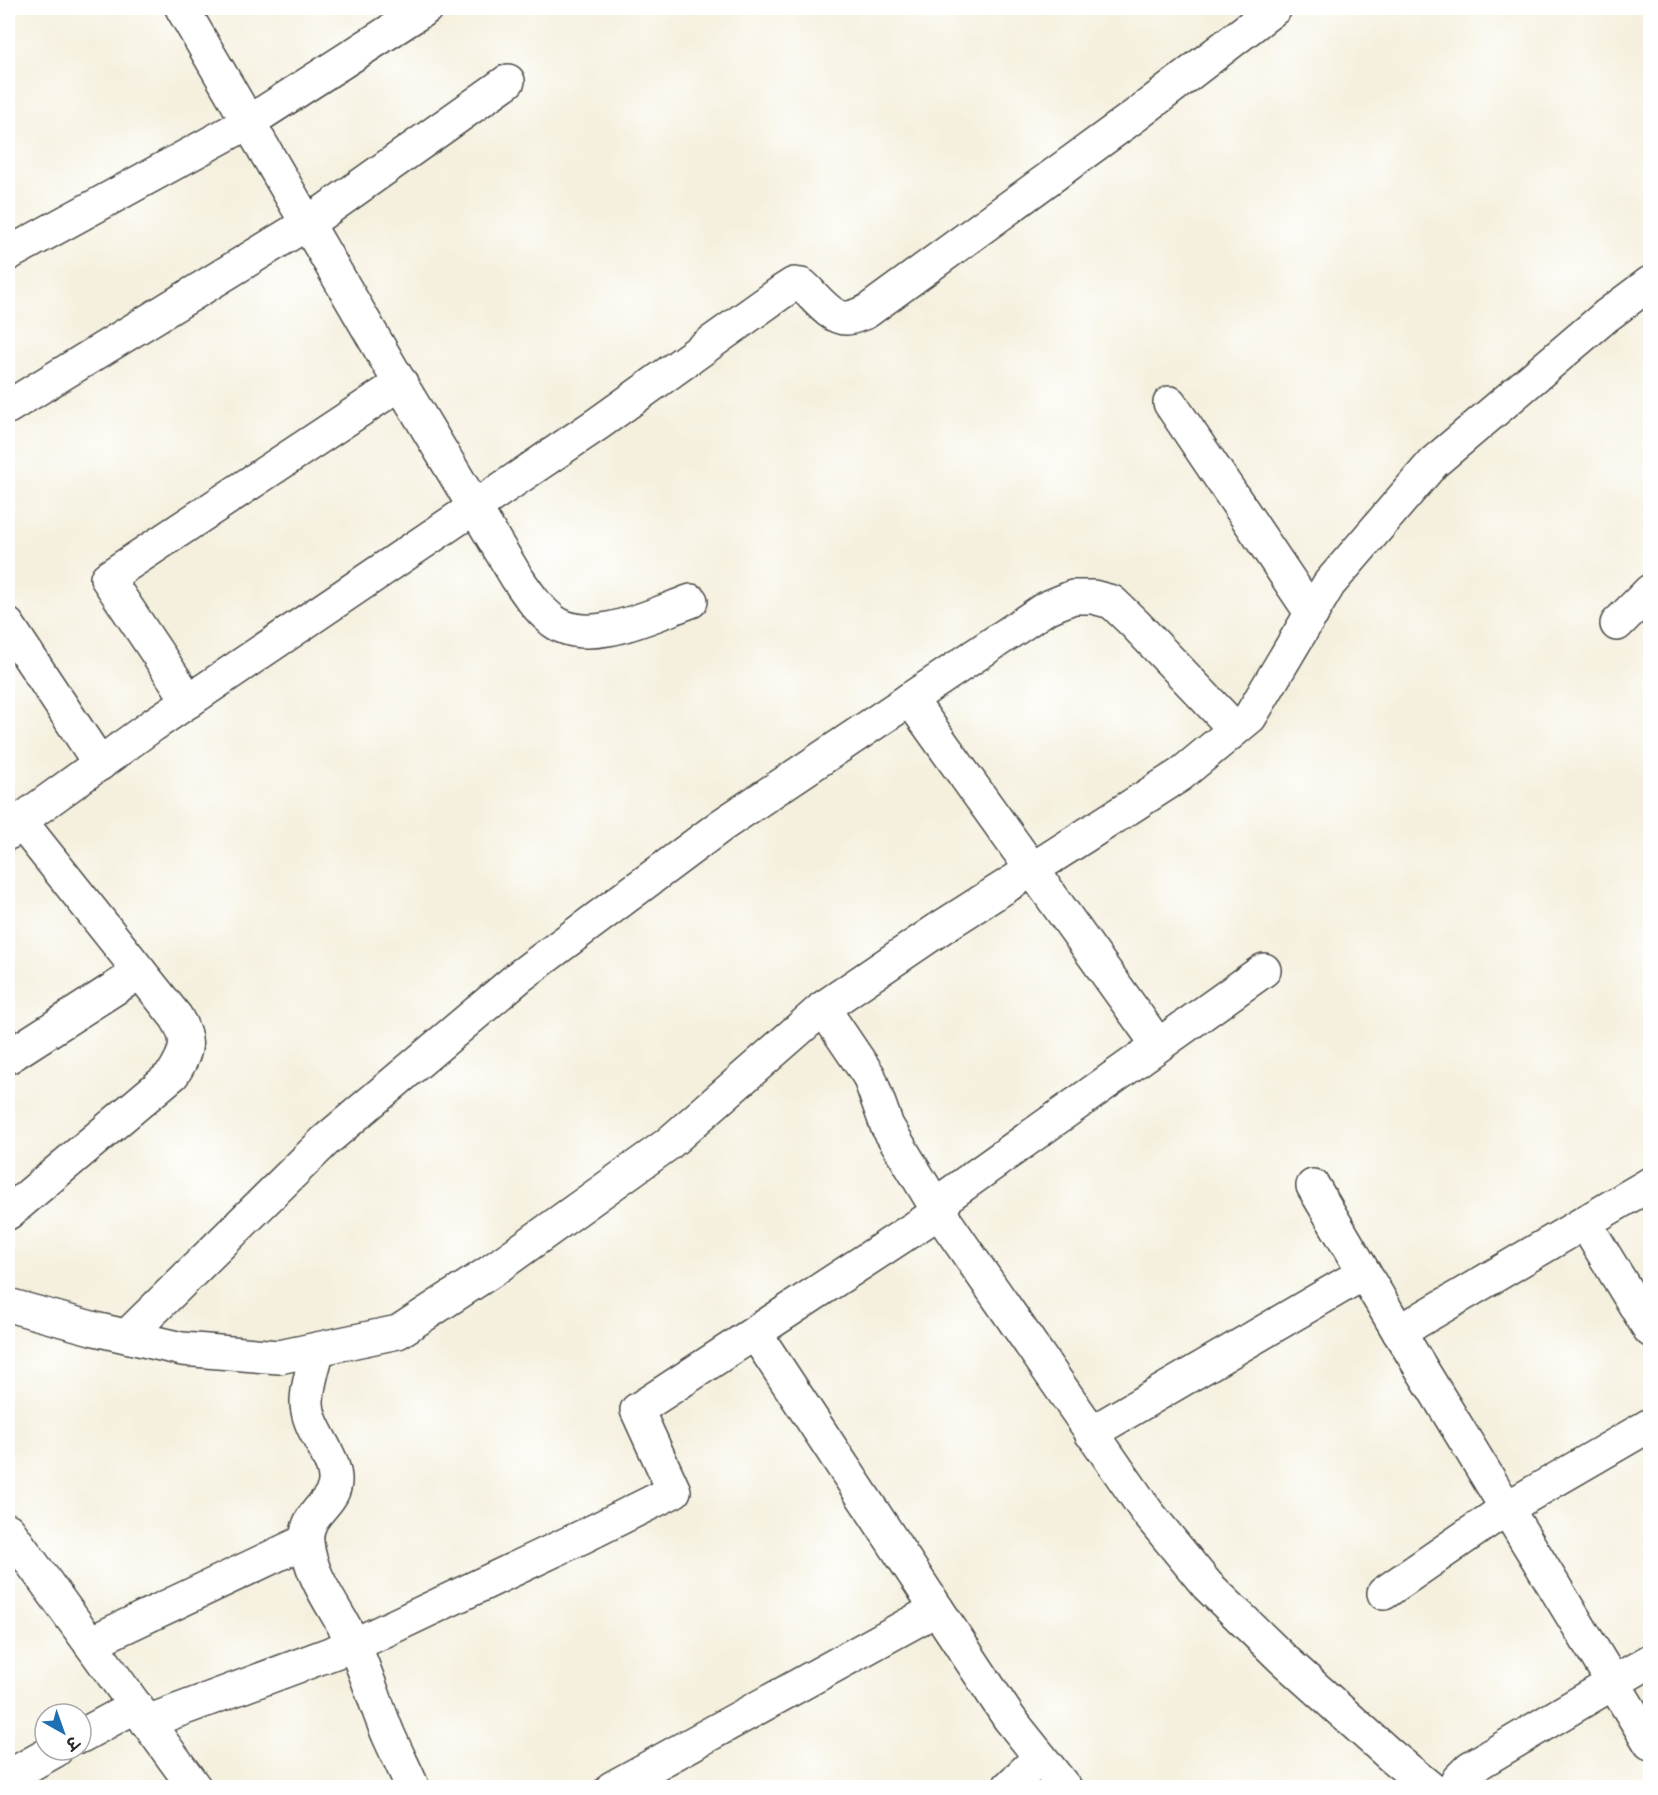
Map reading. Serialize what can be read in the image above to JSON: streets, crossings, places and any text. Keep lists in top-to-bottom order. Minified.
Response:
{"north":"bottom right"}
